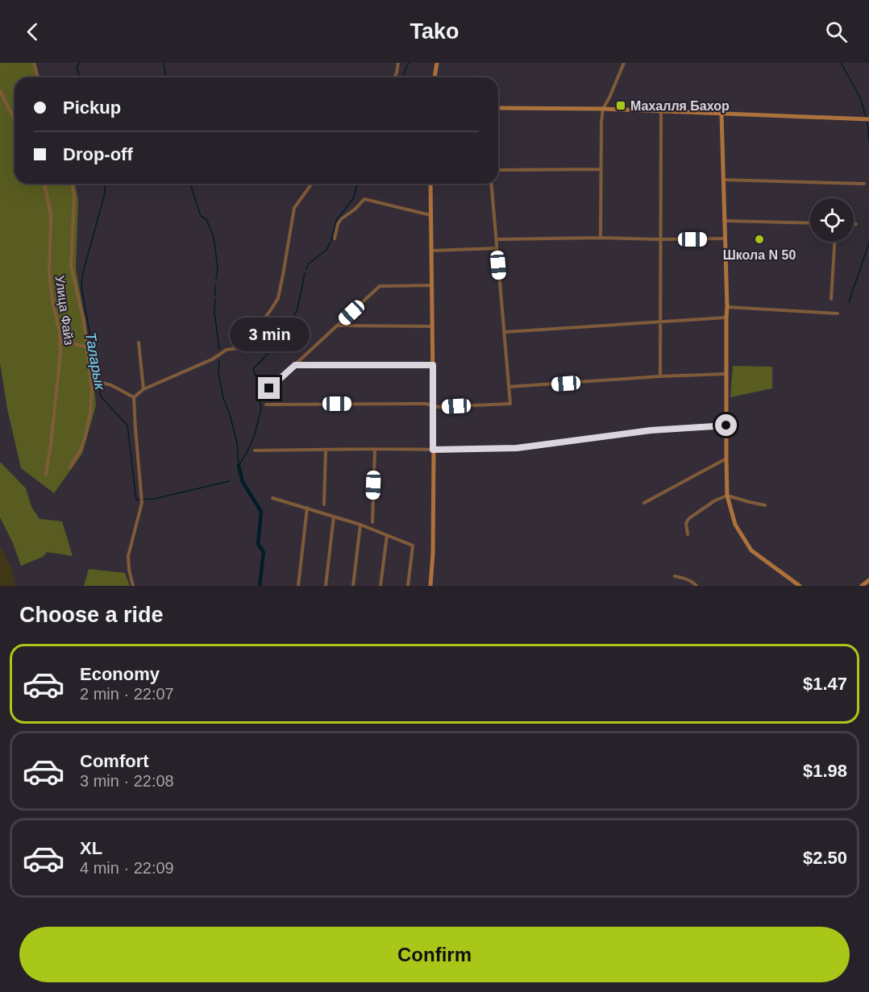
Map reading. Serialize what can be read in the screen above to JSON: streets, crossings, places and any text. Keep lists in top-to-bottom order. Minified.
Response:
{"streets":{"street":["Улица Файз"]},"water":["Таларык"],"places":{"transit":["Махалля Бахор"],"other":["Школа N 50"]},"page":{"header":"Tako","banner":["Pickup","Drop-off"],"bubble":"3 min","heading":"Choose a ride","list":[{"name":"Economy","note":"2 min · 22:07","value":"$1.47"},{"name":"Comfort","note":"3 min · 22:08","value":"$1.98"},{"name":"XL","note":"4 min · 22:09","value":"$2.50"}],"buttons":"Confirm"}}
